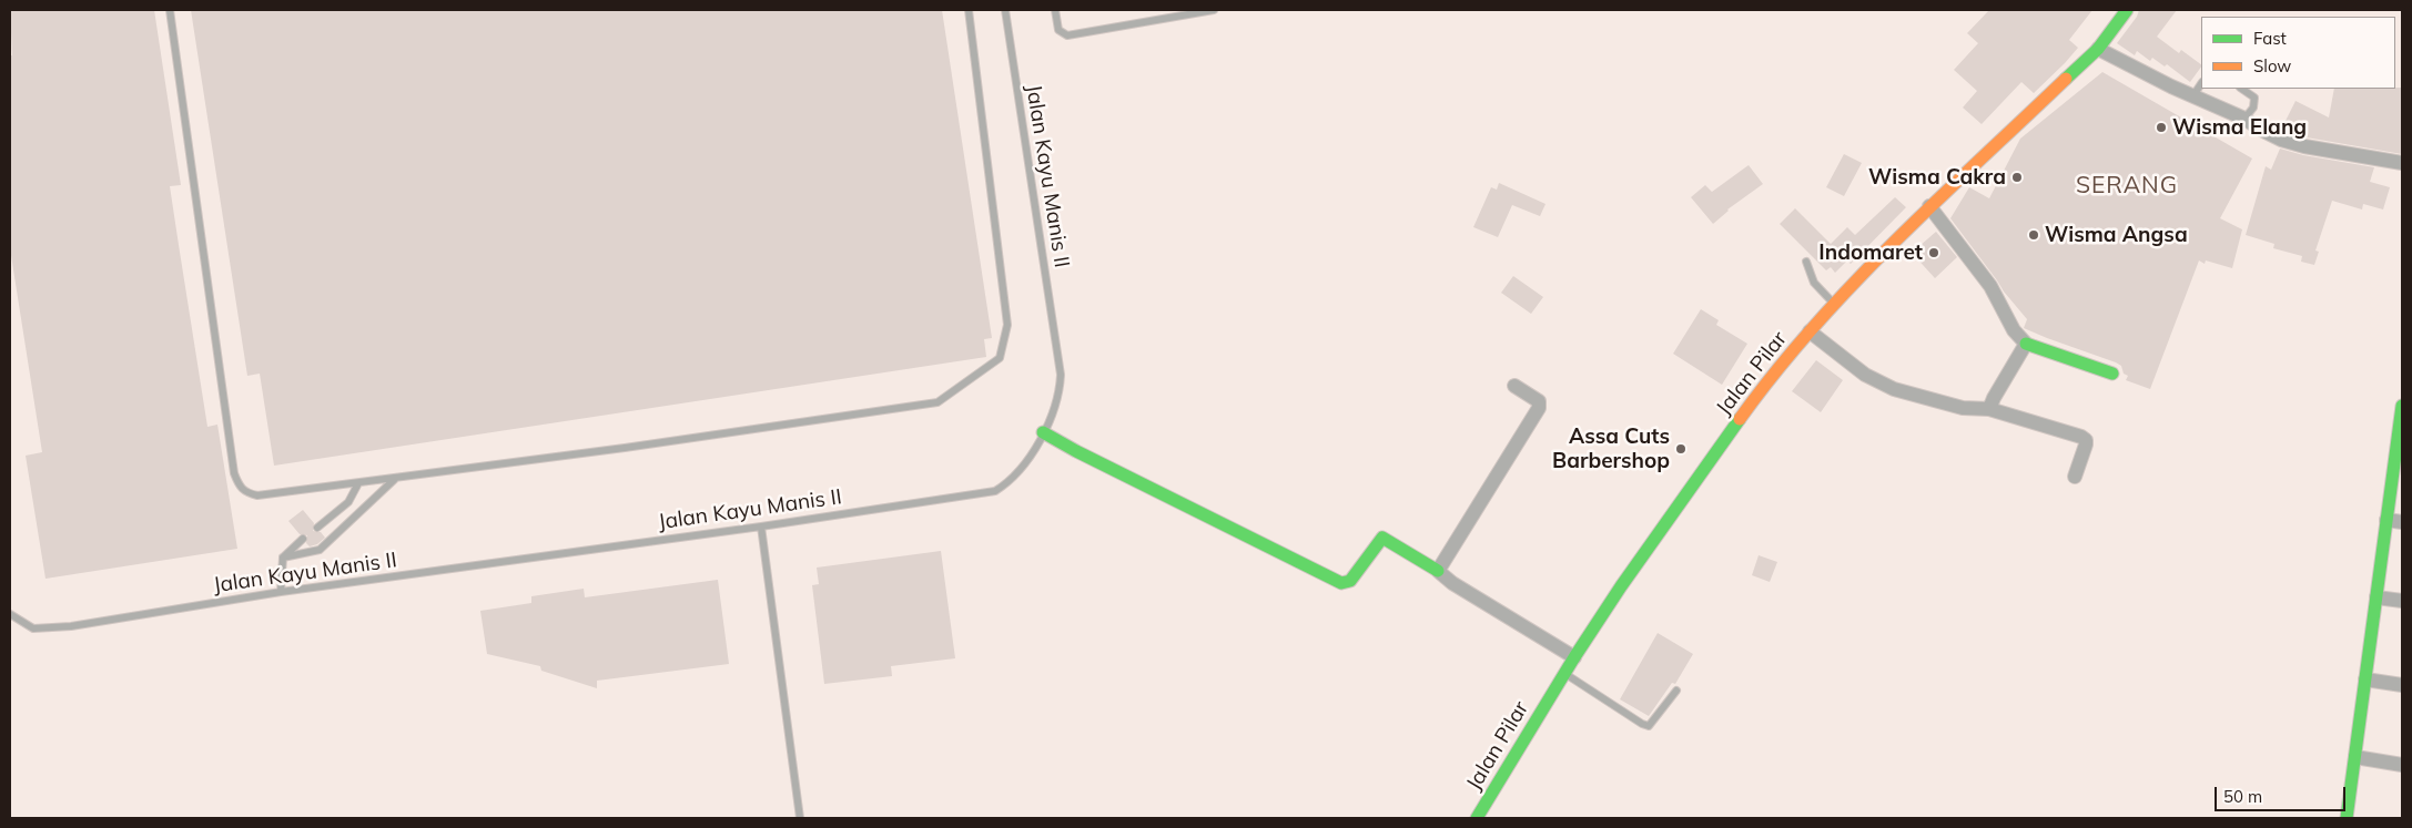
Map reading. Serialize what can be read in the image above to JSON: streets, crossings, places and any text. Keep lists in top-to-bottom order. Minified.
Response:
{"streets":{"street":["Jalan Pilar"],"lane":["Jalan Kayu Manis II"]},"districts":["SERANG"],"places":["Wisma Elang","Wisma Cakra","Wisma Angsa","Indomaret","Assa Cuts Barbershop"],"legend":["Fast","Slow"],"scale_bar":"50 m"}
